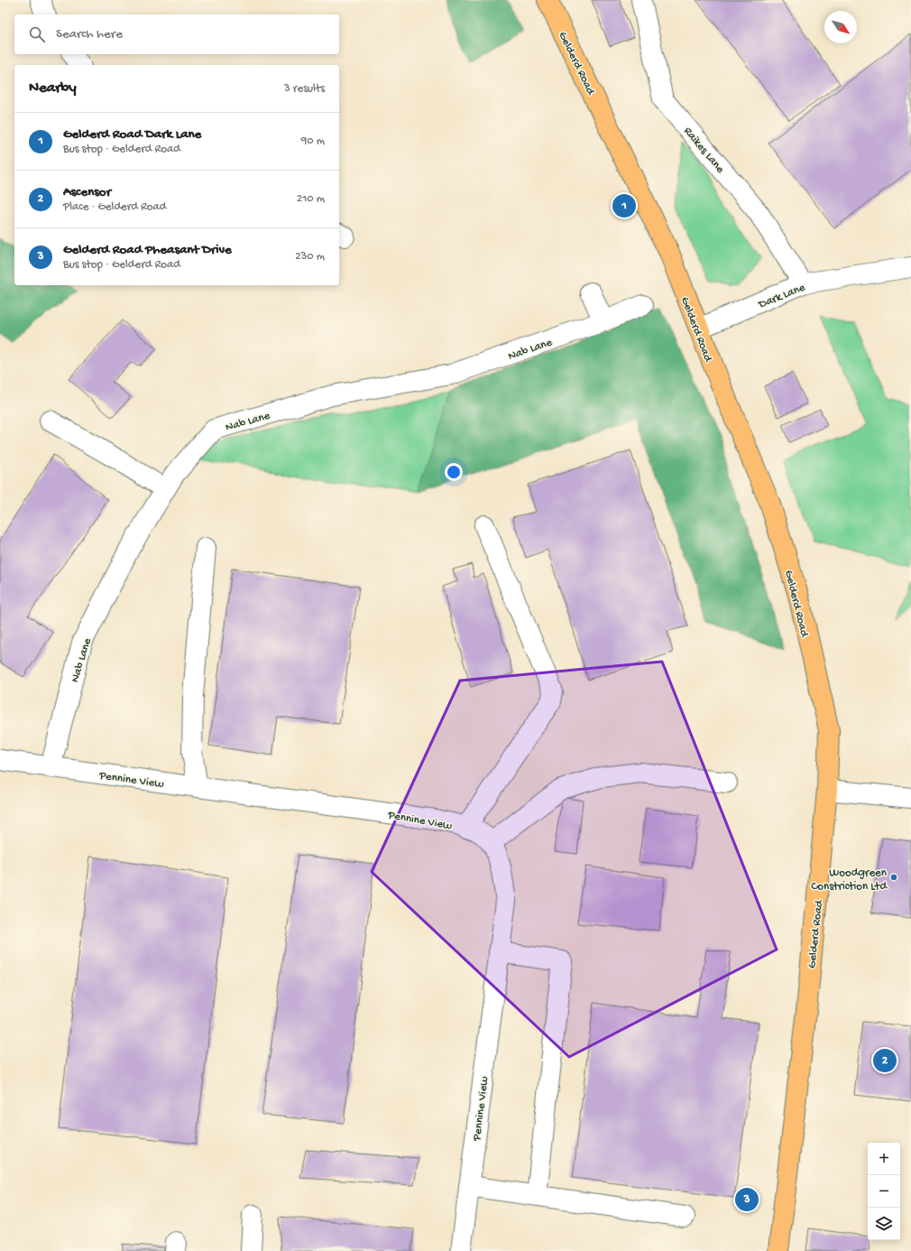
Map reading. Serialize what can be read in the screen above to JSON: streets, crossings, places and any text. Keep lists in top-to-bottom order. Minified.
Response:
{"streets":{"main road":["Gelderd Road"],"street":["Raikes Lane","Dark Lane","Nab Lane","Pennine View"]},"crossings":[["Gelderd Road","Dark Lane"],["Raikes Lane","Dark Lane"],["Nab Lane","Pennine View"]],"places":["Woodgreen Constriction Ltd"],"north":"bottom right","page":{"search":"Search here","heading":["Nearby","3 results"],"list":[{"mark":"1","name":"Gelderd Road Dark Lane","note":"Bus stop · Gelderd Road","value":"90 m"},{"mark":"2","name":"Ascensor","note":"Place · Gelderd Road","value":"210 m"},{"mark":"3","name":"Gelderd Road Pheasant Drive","note":"Bus stop · Gelderd Road","value":"230 m"}],"pins":["1","2","3"],"map_buttons":["+","−"]}}
